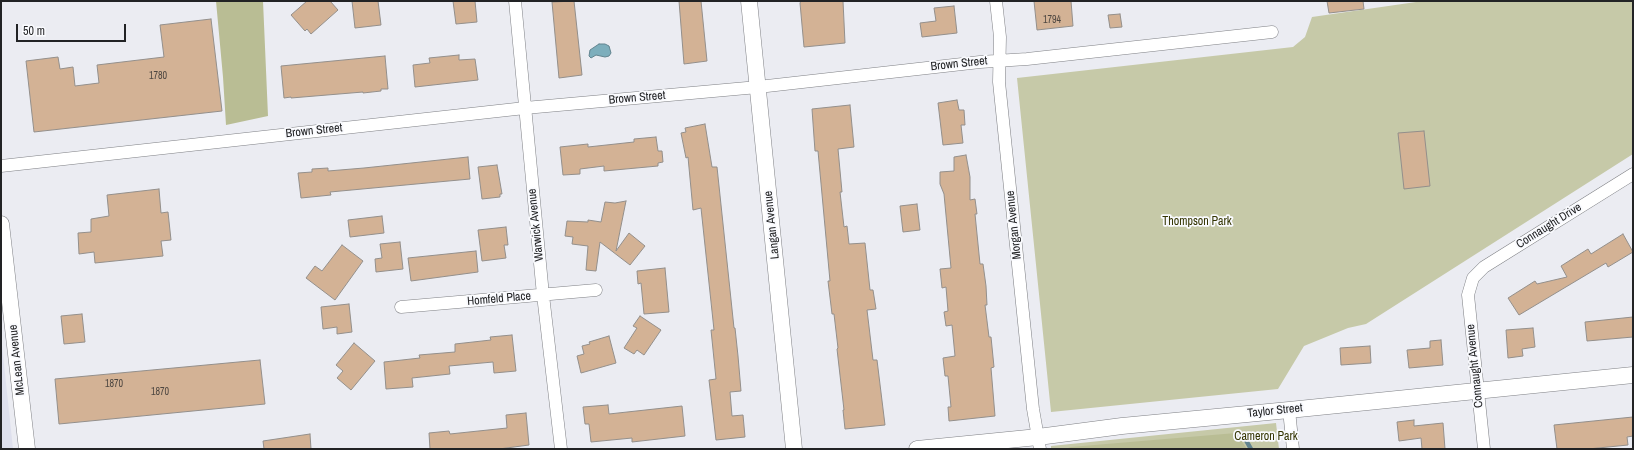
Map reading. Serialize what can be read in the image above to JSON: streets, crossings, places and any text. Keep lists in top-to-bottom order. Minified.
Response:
{"streets":{"street":["Brown Street","Warwick Avenue","Langan Avenue","Morgan Avenue","Connaught Drive","Homfeld Place","McLean Avenue","Connaught Avenue","Taylor Street"]},"crossings":[["Brown Street","Warwick Avenue"],["Brown Street","Langan Avenue"],["Brown Street","Morgan Avenue"],["Warwick Avenue","Homfeld Place"],["Morgan Avenue","Taylor Street"],["Connaught Drive","Connaught Avenue"],["Connaught Avenue","Taylor Street"]],"parks":["Thompson Park","Cameron Park"],"house_numbers":["1794","1780","1870","1870"],"scale_bar":"50 m"}
